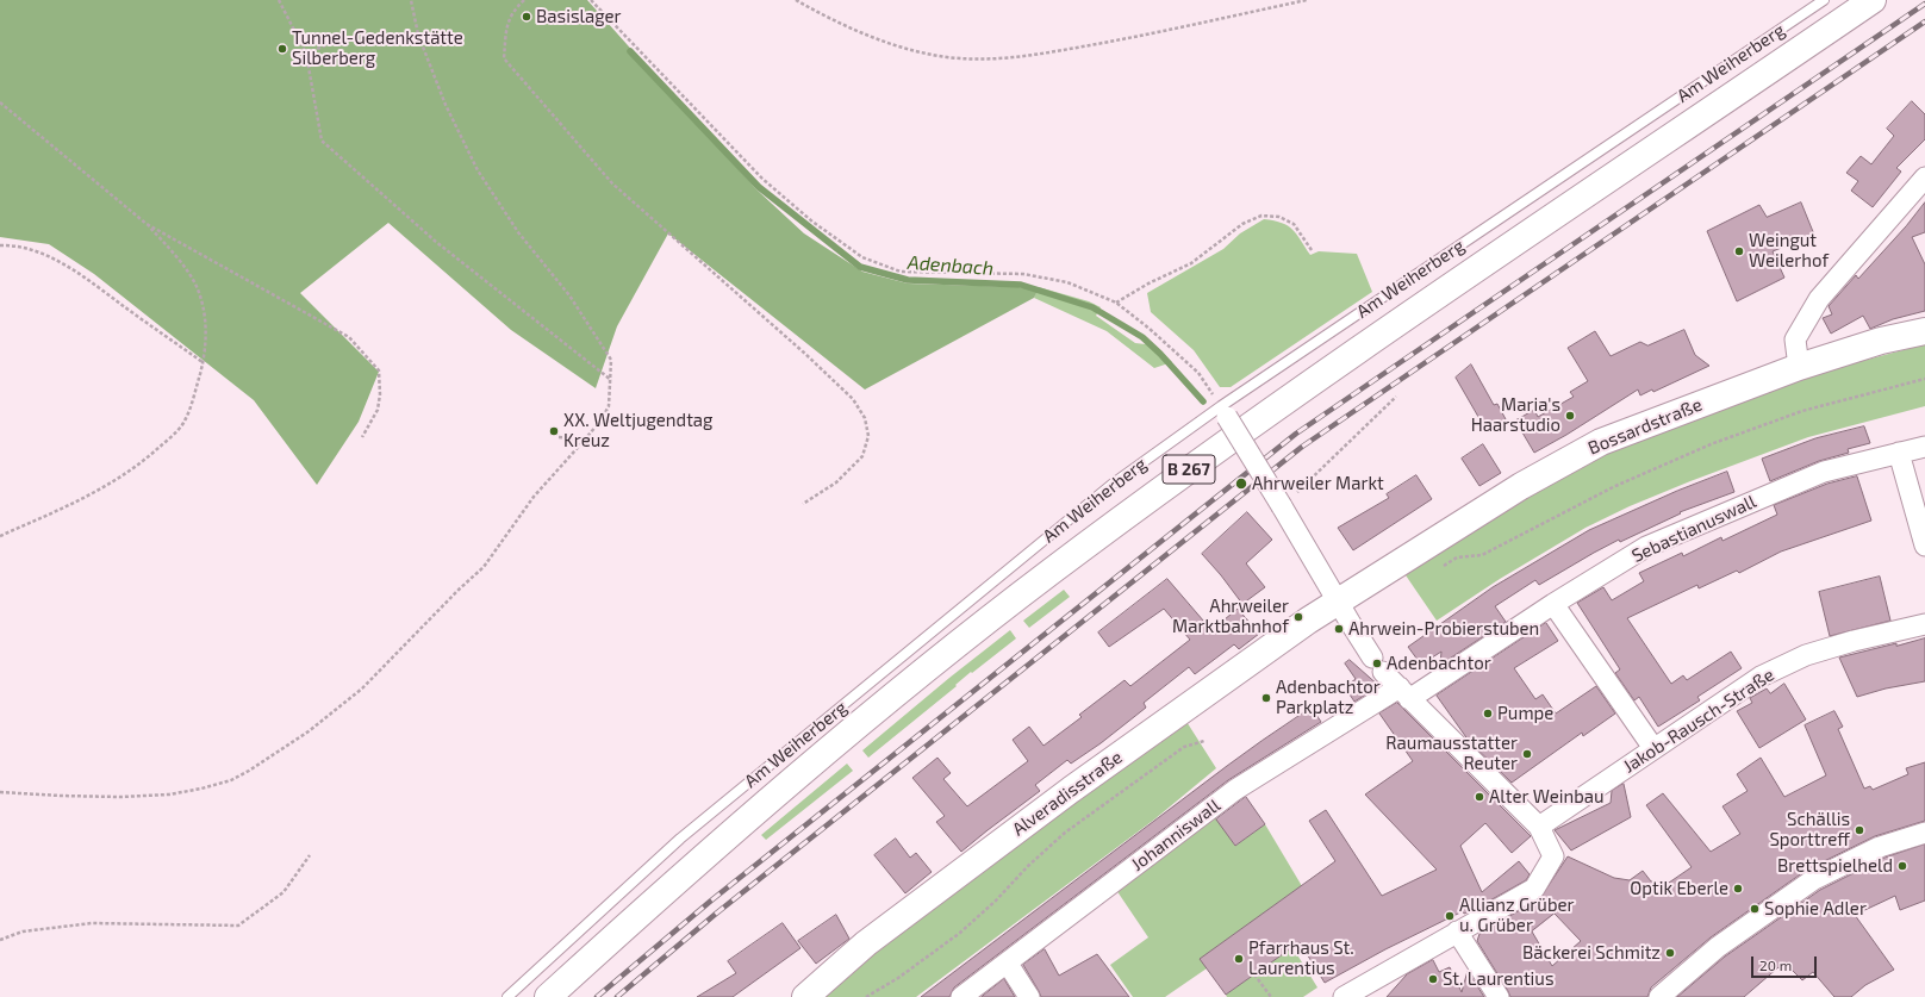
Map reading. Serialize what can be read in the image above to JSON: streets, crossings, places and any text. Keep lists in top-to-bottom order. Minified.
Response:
{"streets":{"main road":["Bossardstraße","B 267","Alveradisstraße"],"street":["Sebastianuswall","Jakob-Rausch-Straße","Johanniswall"],"lane":["Am Weiherberg"]},"crossings":[["Bossardstraße","Alveradisstraße"],["Sebastianuswall","Johanniswall"]],"water":["Adenbach"],"places":["Basislager","Tunnel-Gedenkstätte Silberberg","Weingut Weilerhof","Maria's Haarstudio","XX. Weltjugendtag Kreuz","Ahrweiler Markt","Ahrweiler Marktbahnhof","Ahrwein-Probierstuben","Adenbachtor","Adenbachtor Parkplatz","Pumpe","Raumausstatter Reuter","Alter Weinbau","Schällis Sporttreff","Brettspielheld","Optik Eberle","Sophie Adler","Allianz Grüber u. Grüber","Bäckerei Schmitz","Pfarrhaus St. Laurentius","St. Laurentius"],"scale_bar":"20 m"}
